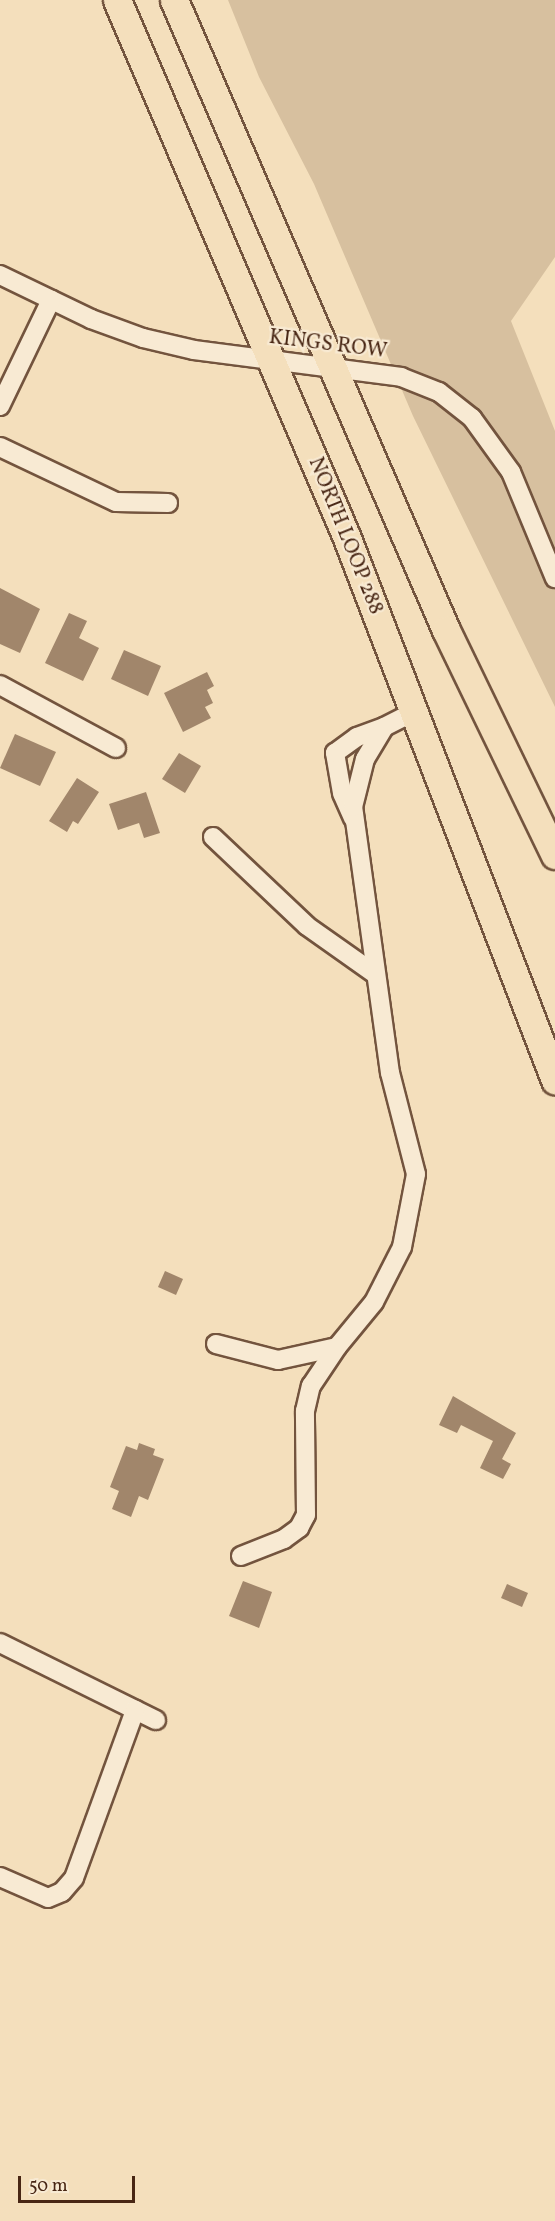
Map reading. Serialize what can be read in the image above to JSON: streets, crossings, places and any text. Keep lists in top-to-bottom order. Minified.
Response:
{"streets":{"highway":["NORTH LOOP 288"],"street":["KINGS ROW"]},"crossings":[["KINGS ROW","NORTH LOOP 288"]],"scale_bar":"50 m"}
